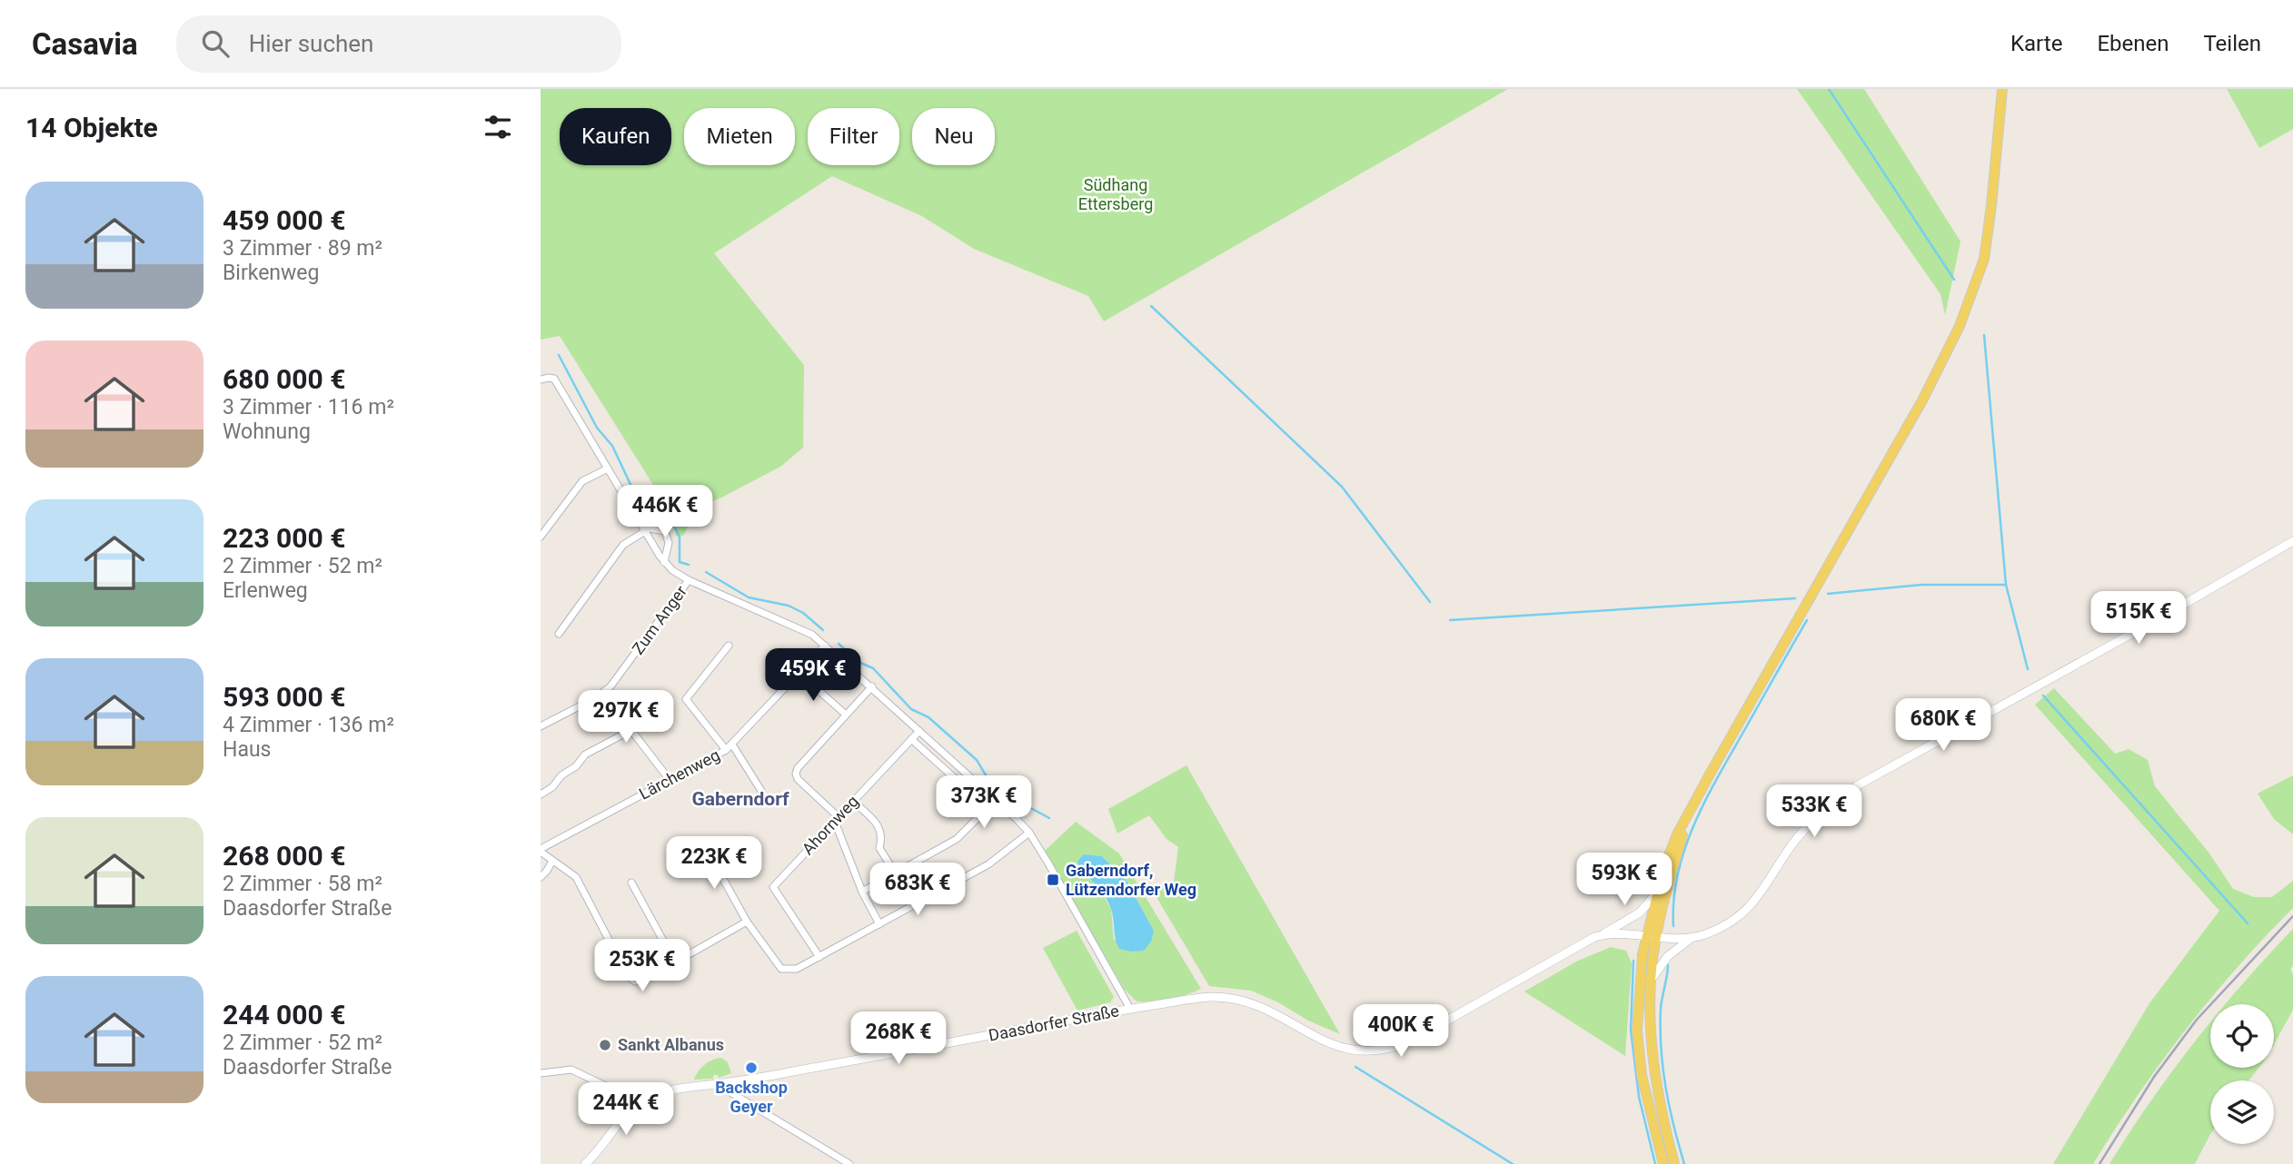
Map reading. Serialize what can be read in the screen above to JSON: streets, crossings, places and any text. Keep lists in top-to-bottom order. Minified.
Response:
{"streets":{"street":["Zum Anger","Lärchenweg","Ahornweg","Daasdorfer Straße"]},"districts":["Gaberndorf"],"parks":["Südhang Ettersberg"],"places":{"transit":["Gaberndorf, Lützendorfer Weg"],"other":["Sankt Albanus","Backshop Geyer"]},"page":{"header":"Casavia","search":"Hier suchen","nav":["Karte","Ebenen","Teilen"],"heading":"14 Objekte","chip":["Kaufen","Mieten","Filter","Neu"],"list":[{"name":"459 000 €","note":"3 Zimmer · 89 m² · Birkenweg"},{"name":"680 000 €","note":"3 Zimmer · 116 m² · Wohnung"},{"name":"223 000 €","note":"2 Zimmer · 52 m² · Erlenweg"},{"name":"593 000 €","note":"4 Zimmer · 136 m² · Haus"},{"name":"268 000 €","note":"2 Zimmer · 58 m² · Daasdorfer Straße"},{"name":"244 000 €","note":"2 Zimmer · 52 m² · Daasdorfer Straße"}],"price":["446K €","515K €","459K €","297K €","680K €","373K €","533K €","223K €","593K €","683K €","253K €","400K €","268K €","244K €"]}}
